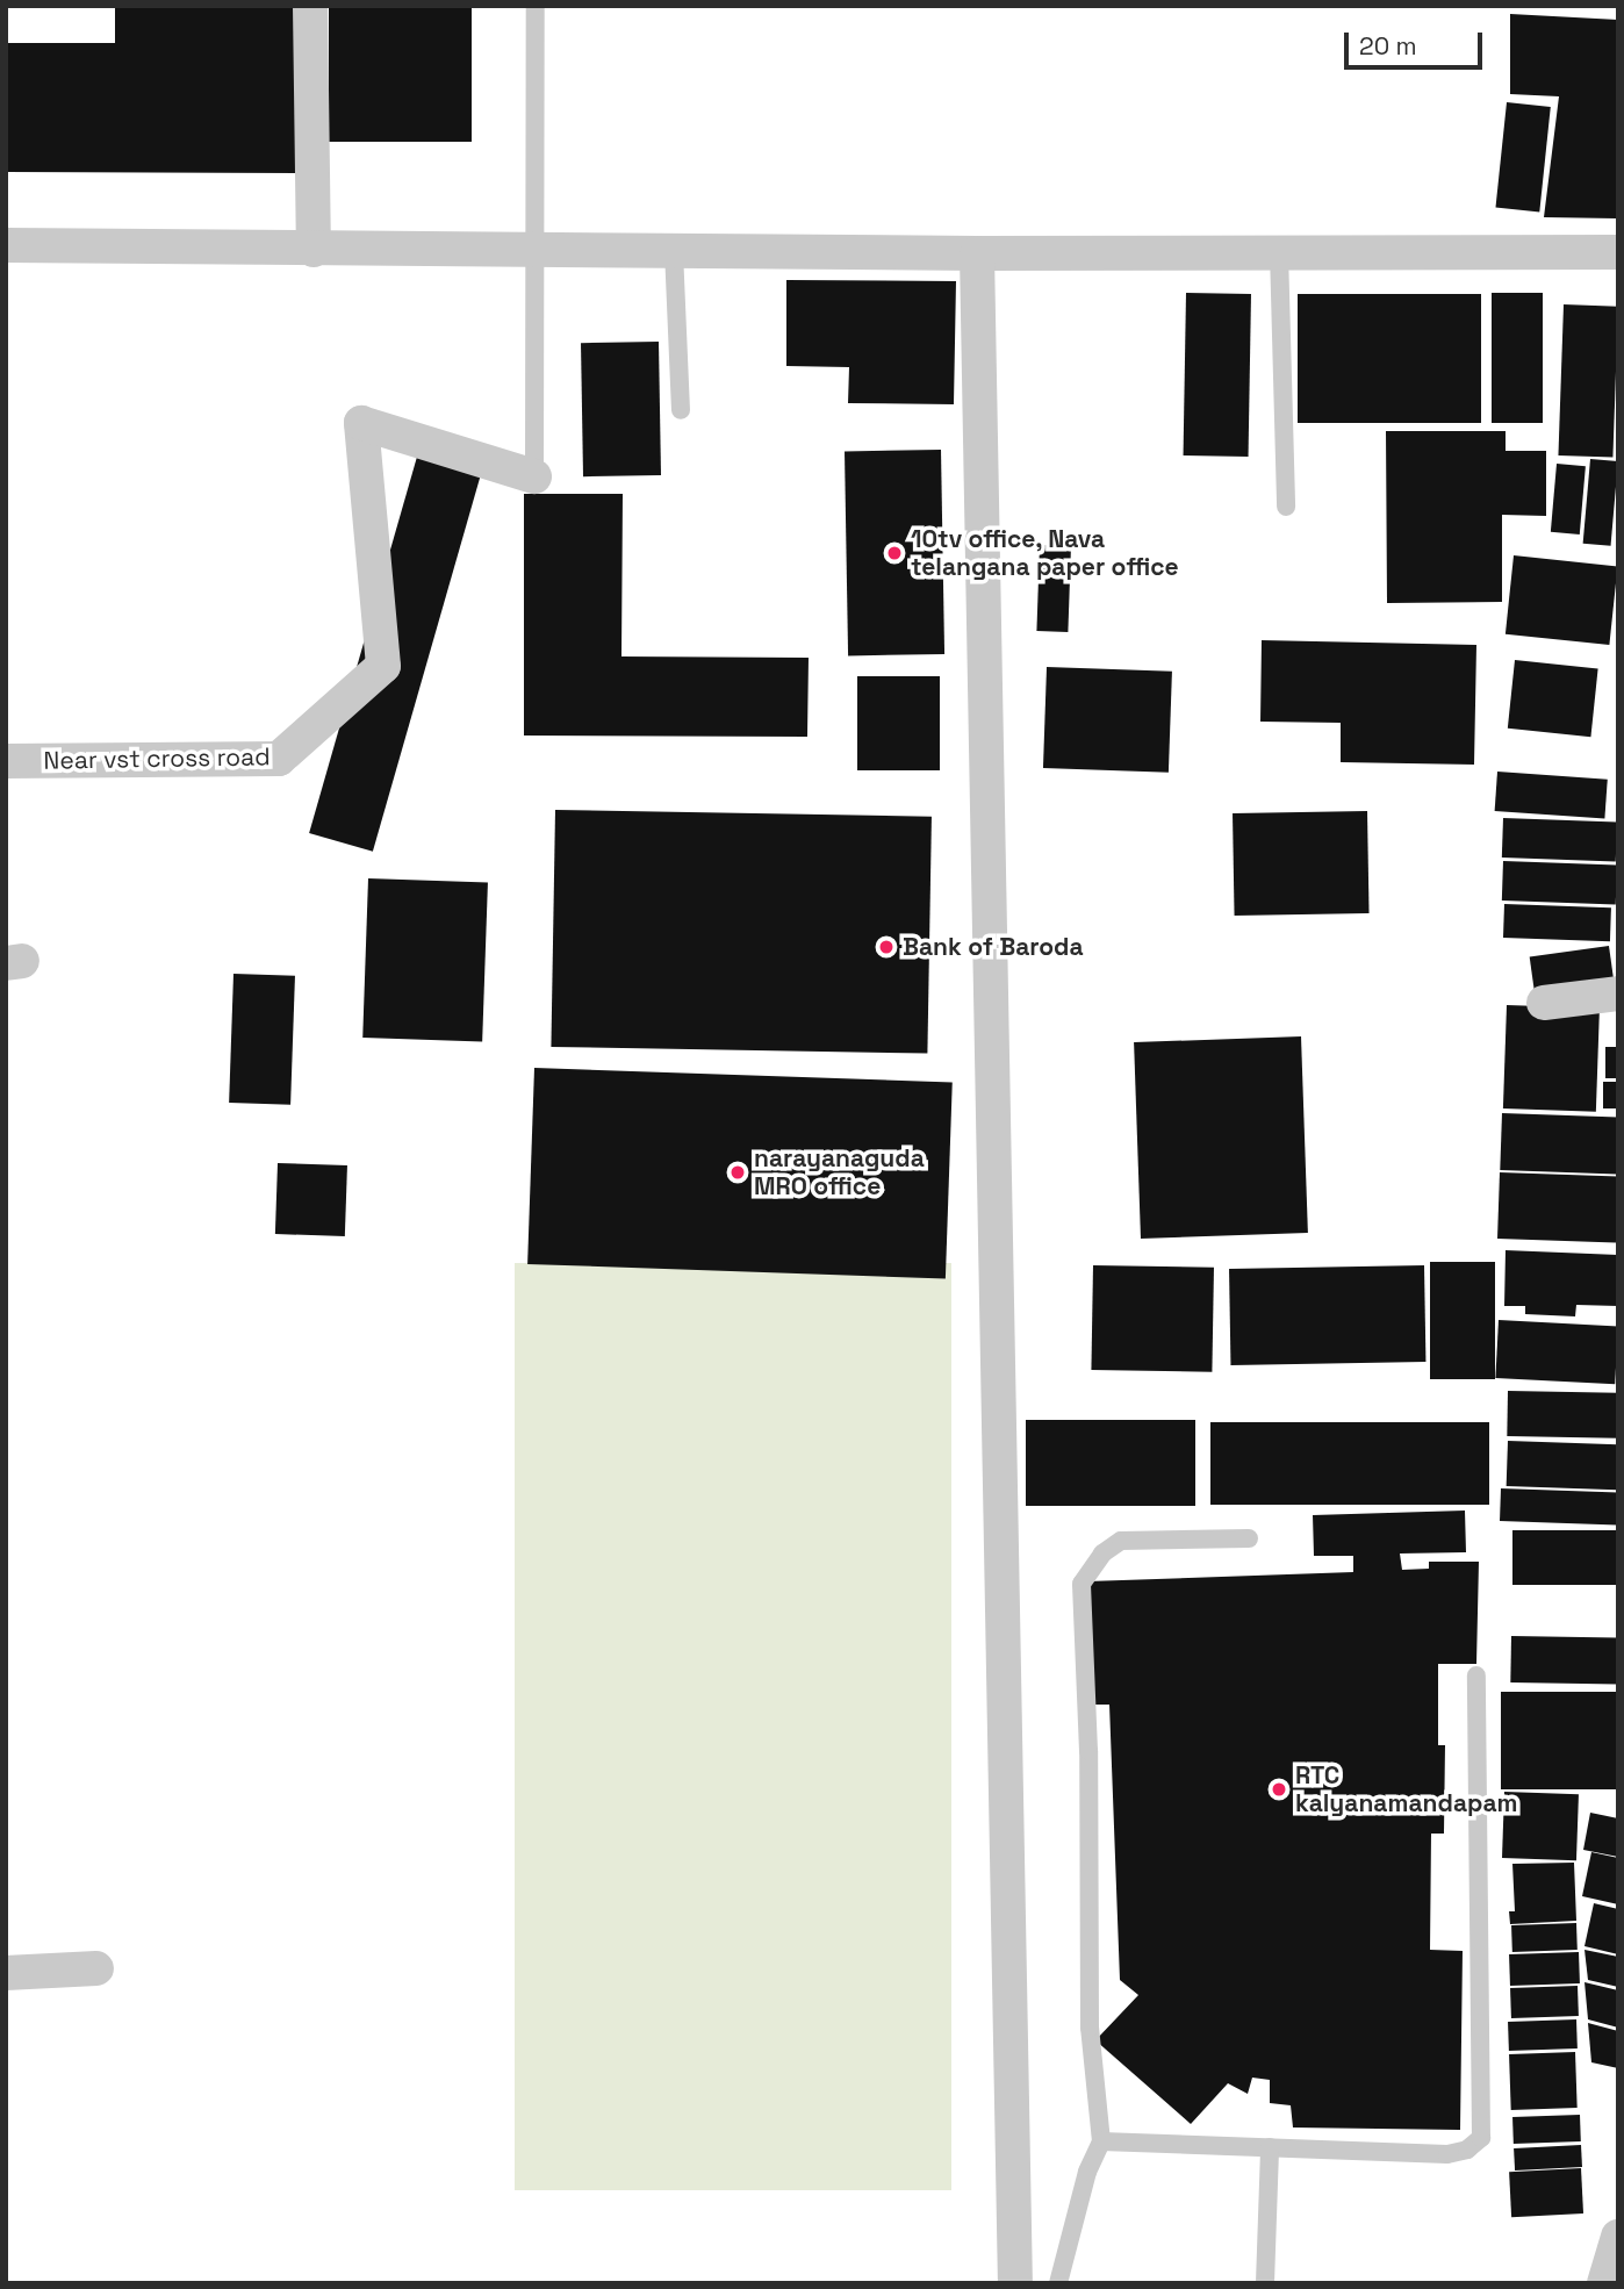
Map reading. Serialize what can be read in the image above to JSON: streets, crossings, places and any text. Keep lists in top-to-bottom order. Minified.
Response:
{"streets":{"street":["Near vst cross road"]},"places":["10tv office, Nava telangana paper office","Bank of Baroda","narayanaguda MRO office","RTC kalyanamandapam"],"scale_bar":"20 m"}
